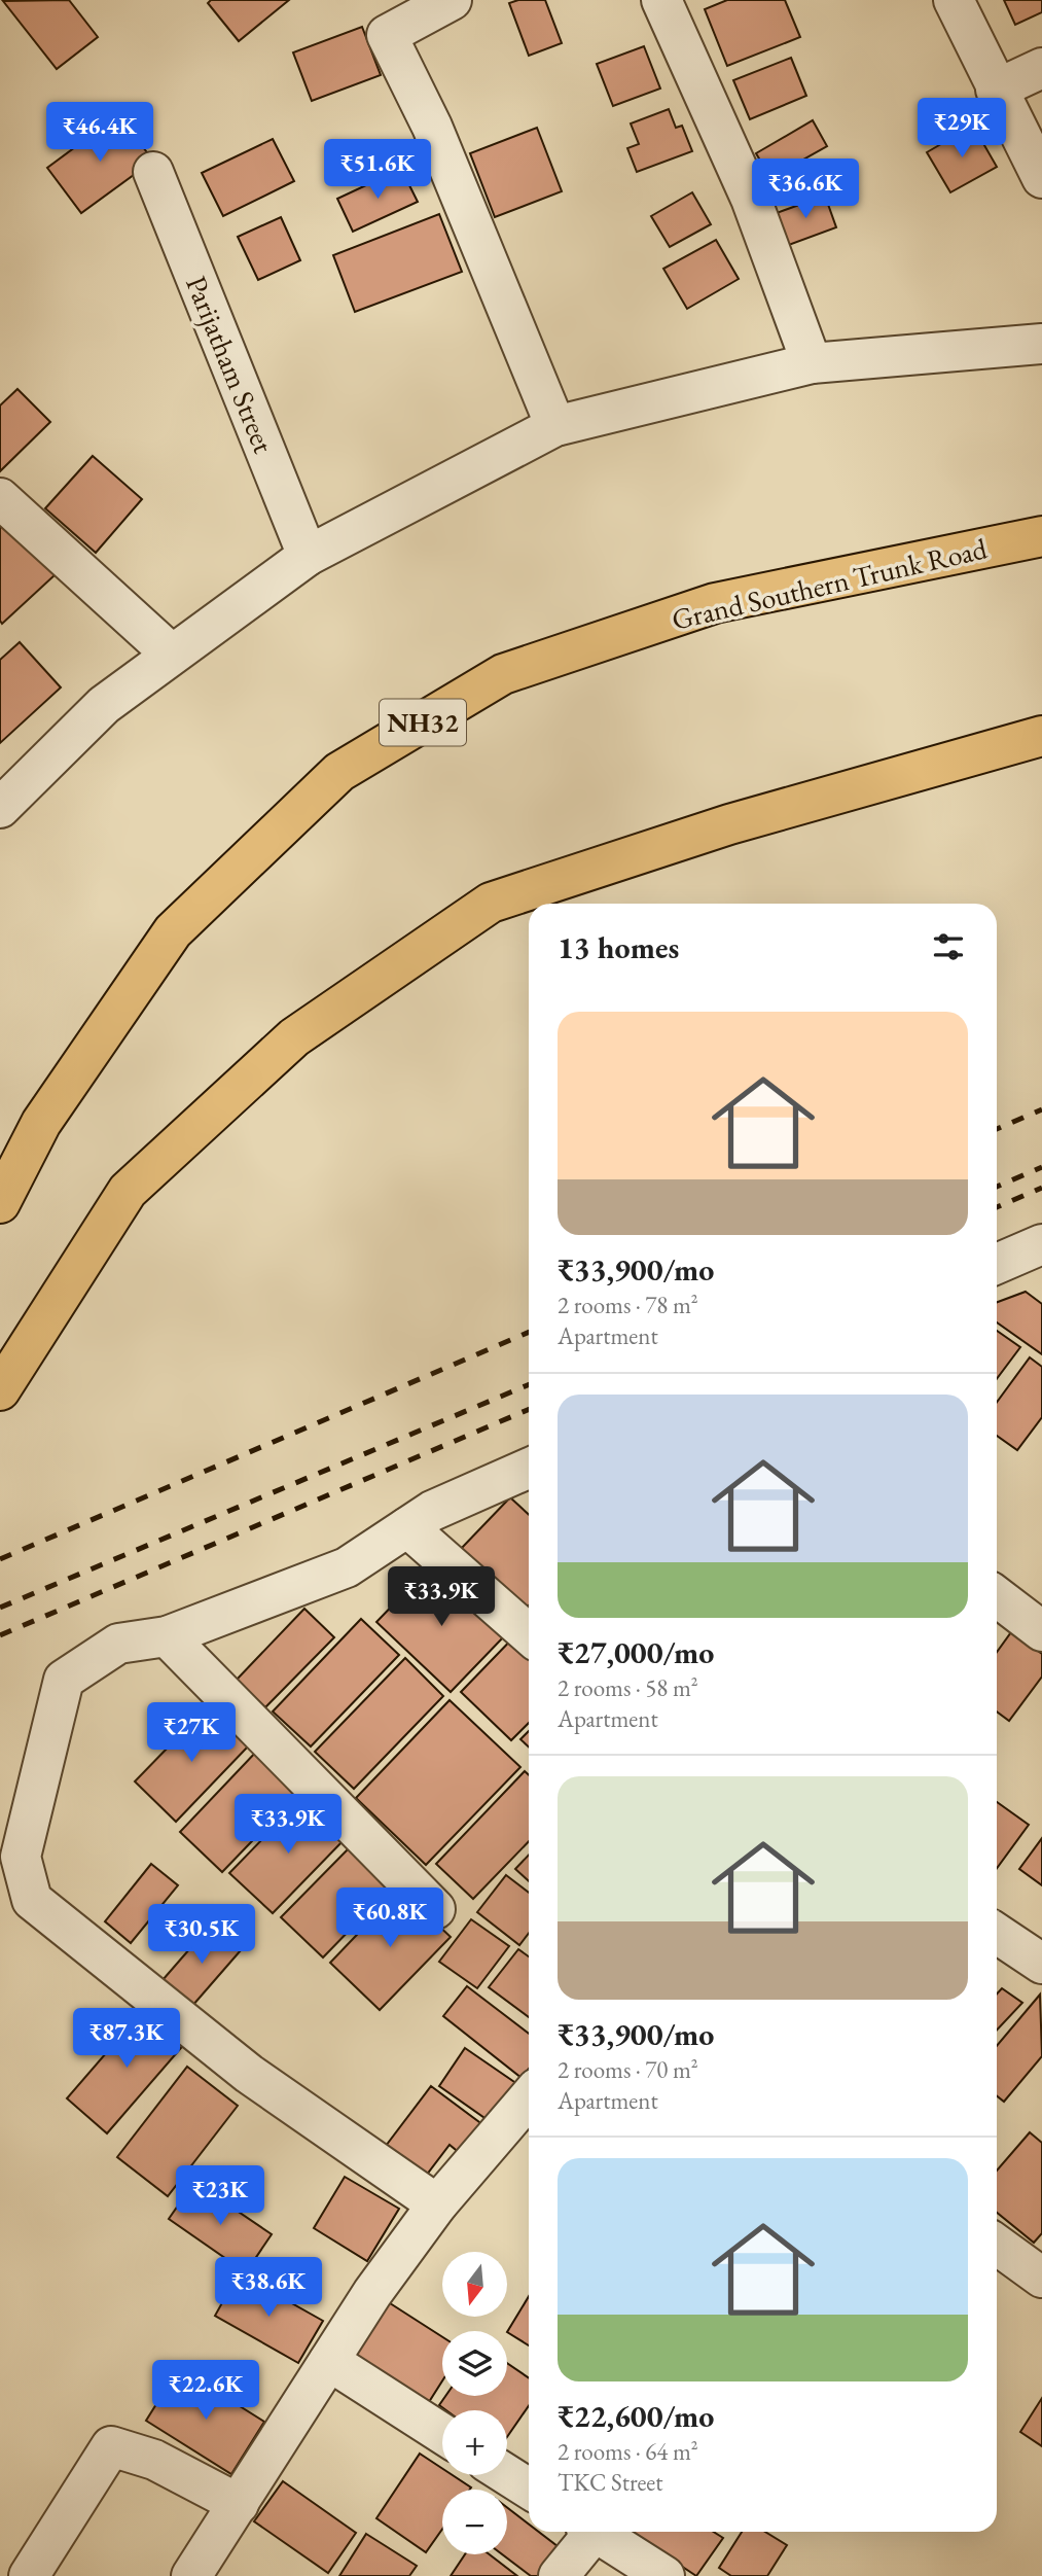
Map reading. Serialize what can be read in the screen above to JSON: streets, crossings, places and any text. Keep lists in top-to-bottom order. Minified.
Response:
{"streets":{"highway":["Grand Southern Trunk Road","NH32"],"street":["Parijatham Street"]},"north":"bottom","page":{"price":["₹29K","₹46.4K","₹51.6K","₹36.6K","₹33.9K","₹27K","₹33.9K","₹60.8K","₹30.5K","₹87.3K","₹23K","₹38.6K","₹22.6K"],"heading":"13 homes","list":[{"name":"₹33,900/mo","note":"2 rooms · 78 m² · Apartment"},{"name":"₹27,000/mo","note":"2 rooms · 58 m² · Apartment"},{"name":"₹33,900/mo","note":"2 rooms · 70 m² · Apartment"},{"name":"₹22,600/mo","note":"2 rooms · 64 m² · TKC Street"}],"map_buttons":["+","−"]}}
